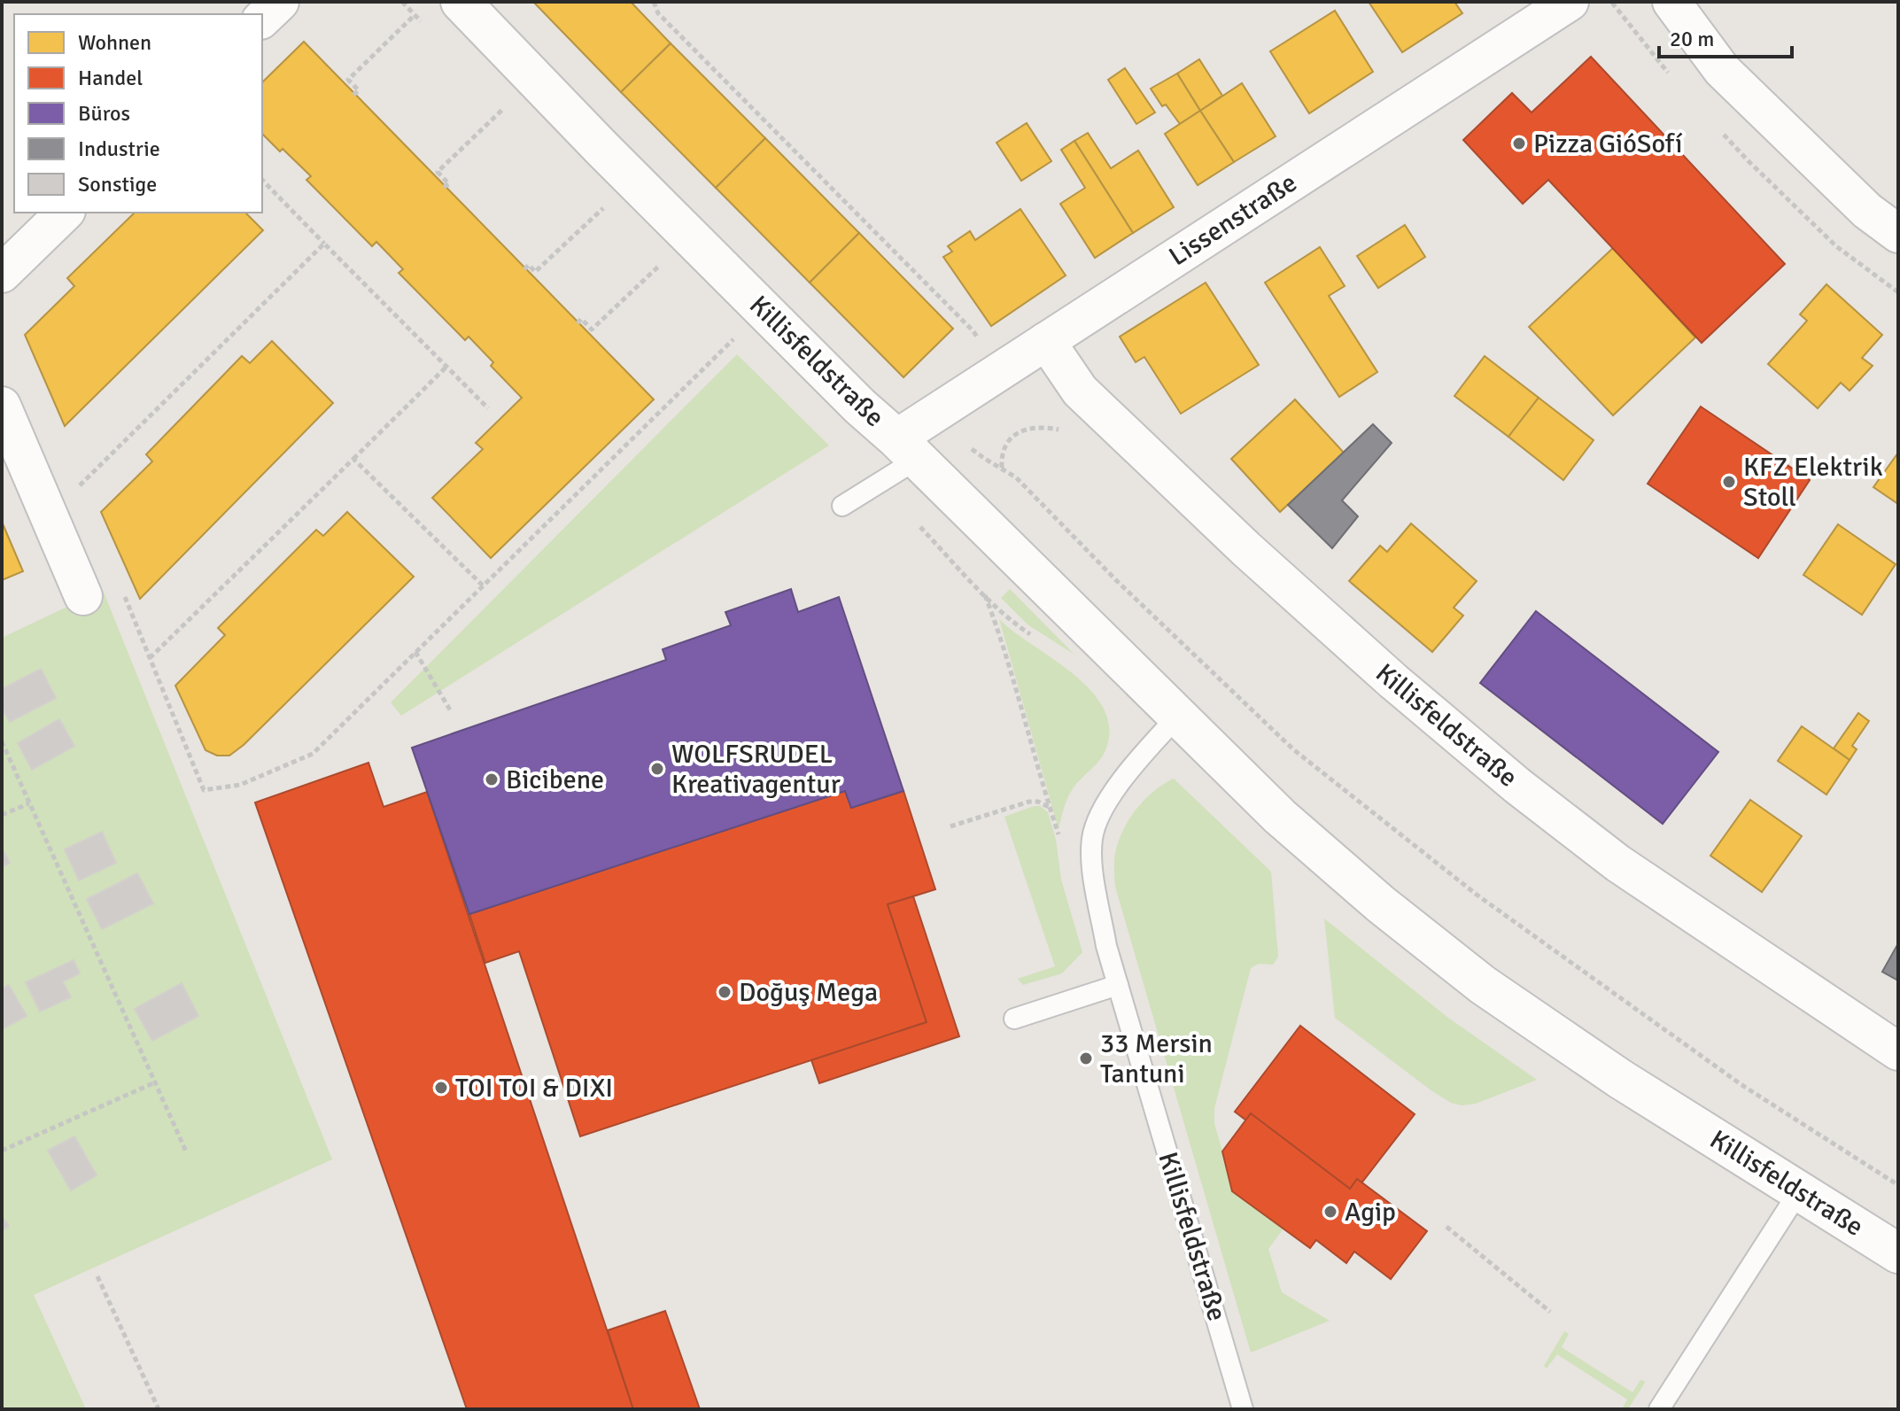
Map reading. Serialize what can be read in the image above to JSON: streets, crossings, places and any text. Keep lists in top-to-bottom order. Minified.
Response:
{"streets":{"main road":["Killisfeldstraße"],"street":["Lissenstraße"]},"crossings":[["Lissenstraße","Killisfeldstraße"]],"places":["Pizza GióSofí","KFZ Elektrik Stoll","WOLFSRUDEL Kreativagentur","Bicibene","Doğuş Mega","33 Mersin Tantuni","TOI TOI & DIXI","Agip"],"legend":["Wohnen","Handel","Büros","Industrie","Sonstige"],"scale_bar":"20 m"}
